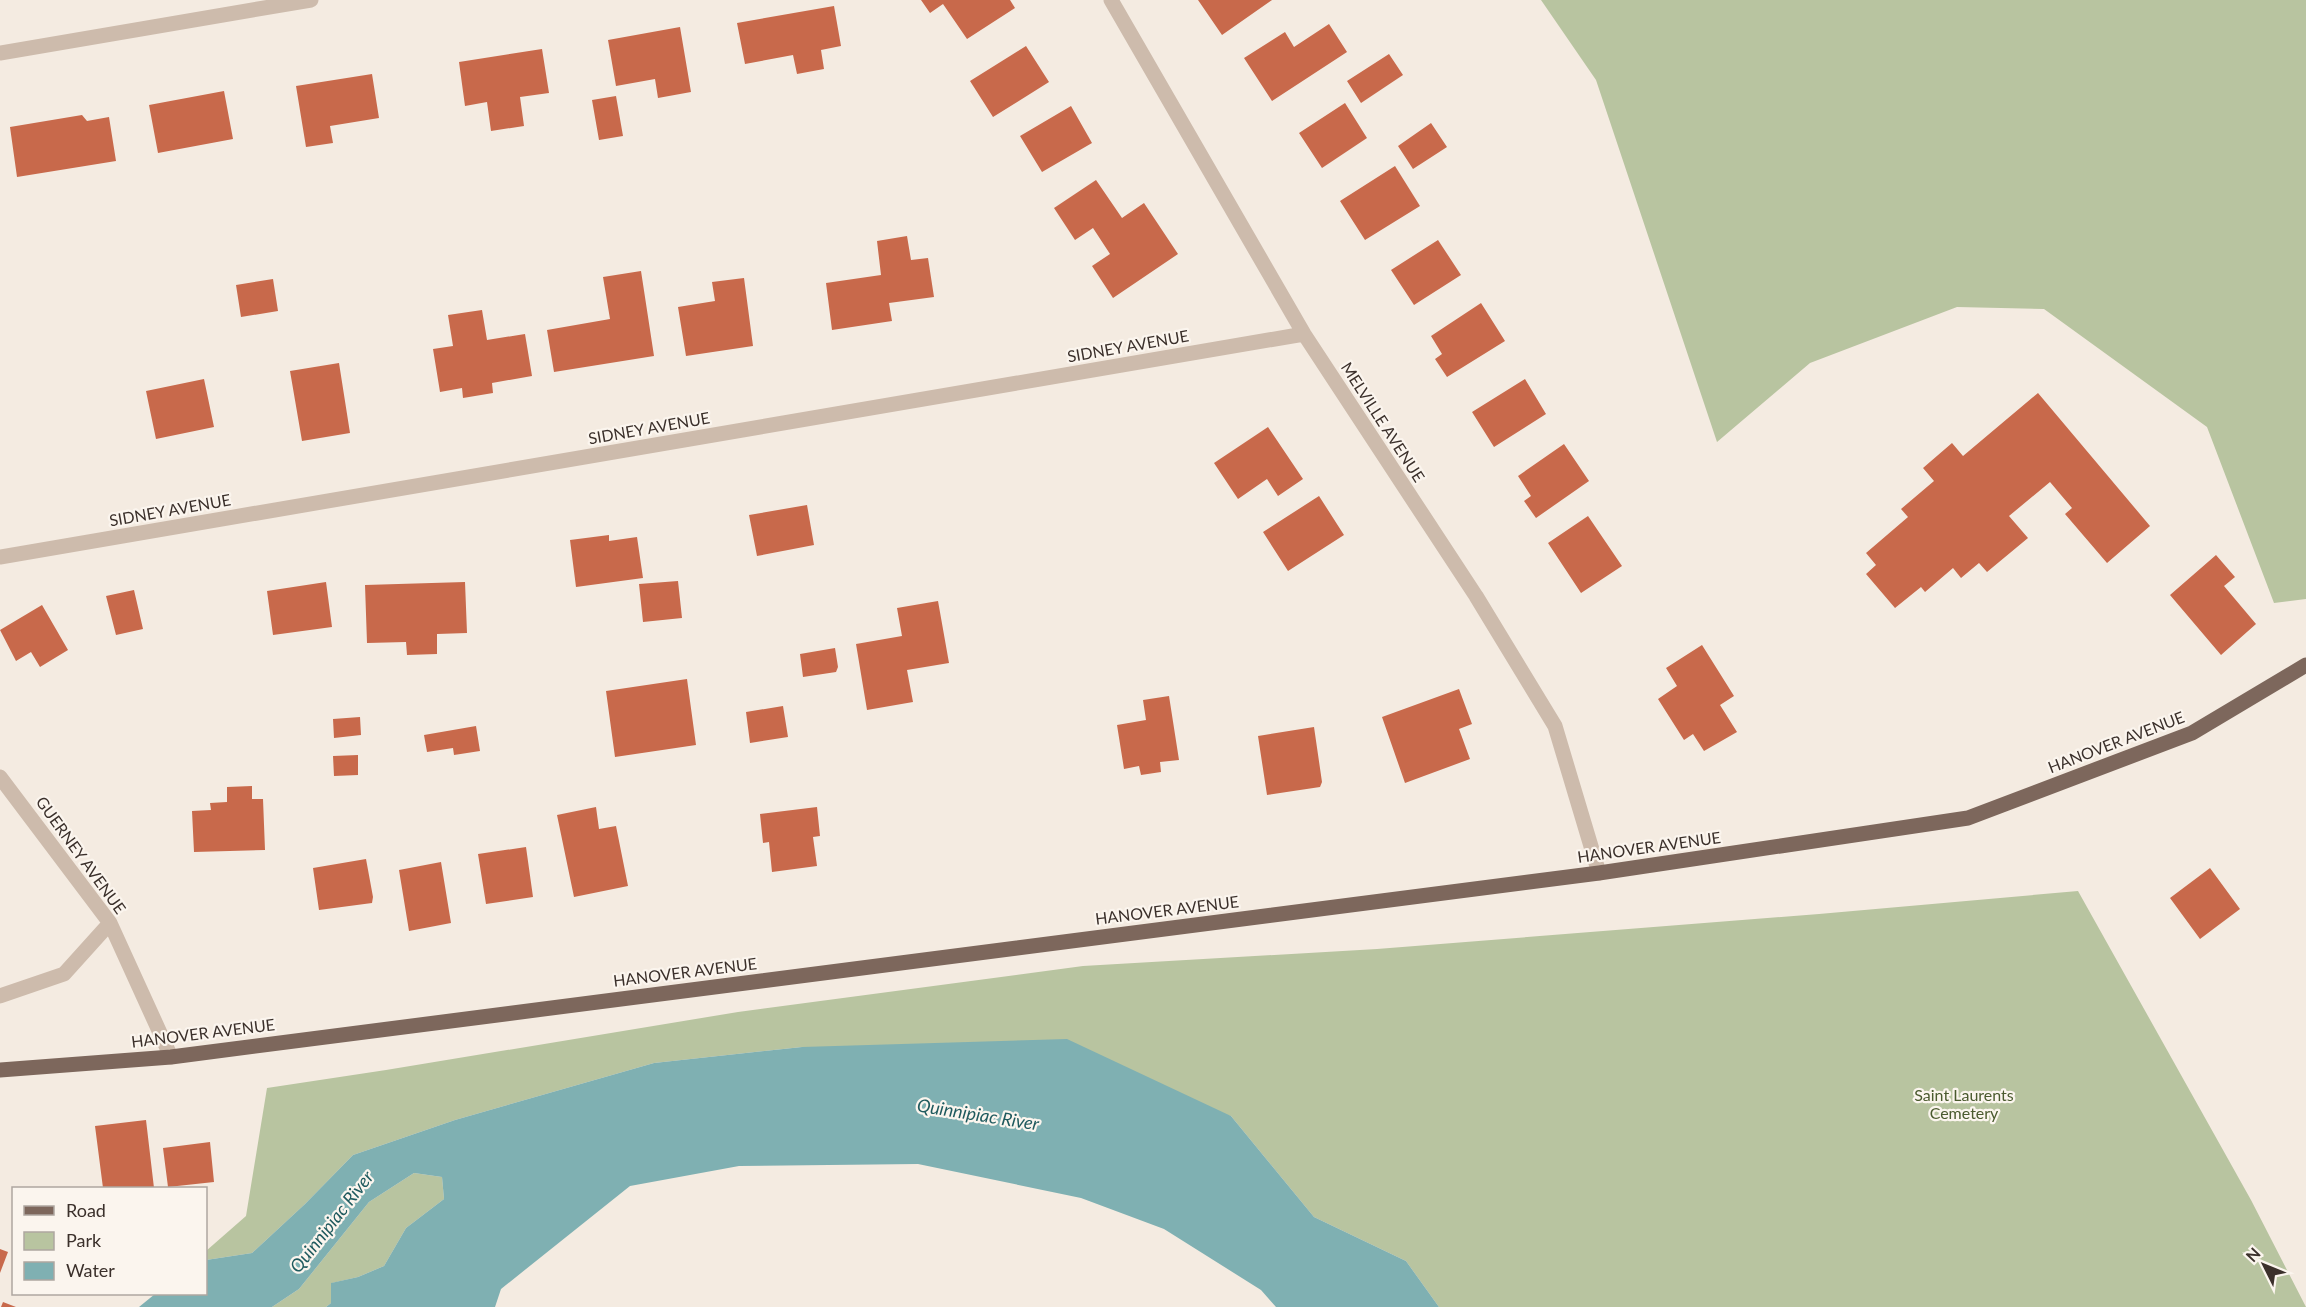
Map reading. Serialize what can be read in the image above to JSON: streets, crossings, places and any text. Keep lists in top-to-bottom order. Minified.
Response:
{"streets":{"main road":["HANOVER AVENUE"],"street":["SIDNEY AVENUE","MELVILLE AVENUE","GUERNEY AVENUE"]},"crossings":[["SIDNEY AVENUE","MELVILLE AVENUE"],["MELVILLE AVENUE","HANOVER AVENUE"],["HANOVER AVENUE","GUERNEY AVENUE"]],"water":["Quinnipiac River"],"parks":["Saint Laurents Cemetery"],"legend":["Road","Park","Water"],"north":"top left"}
